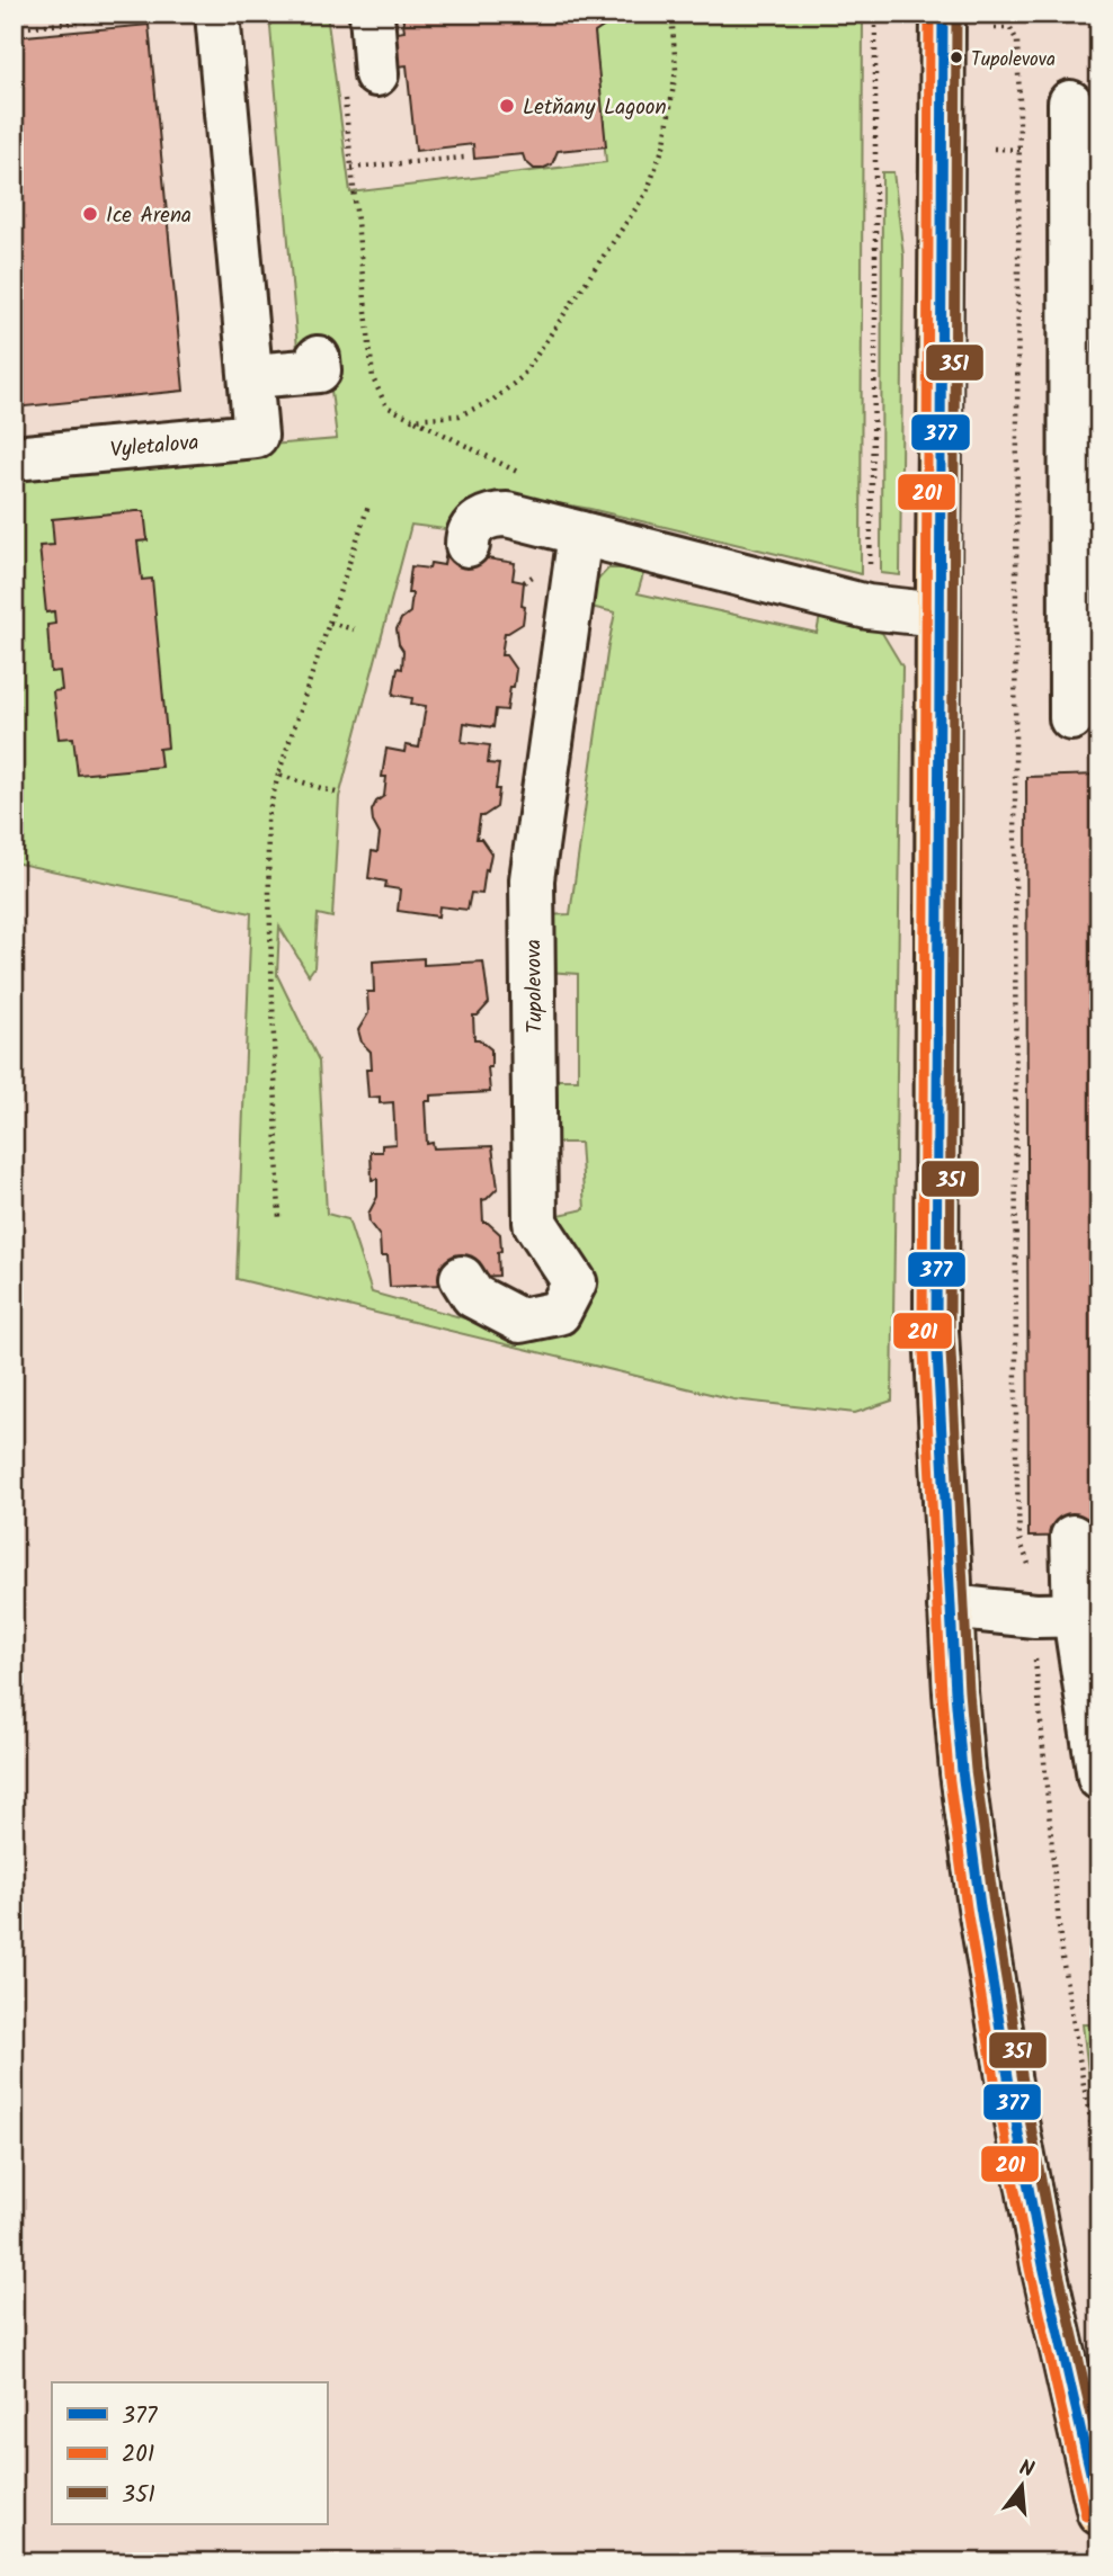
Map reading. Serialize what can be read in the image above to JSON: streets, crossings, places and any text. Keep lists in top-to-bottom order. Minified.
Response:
{"streets":{"street":["Vyletalova","Tupolevova"]},"places":["Tupolevova","Letňany Lagoon","Ice Arena"],"lines":["transit line 377","transit line 201","transit line 351"],"legend":["377","201","351"],"north":"top"}
